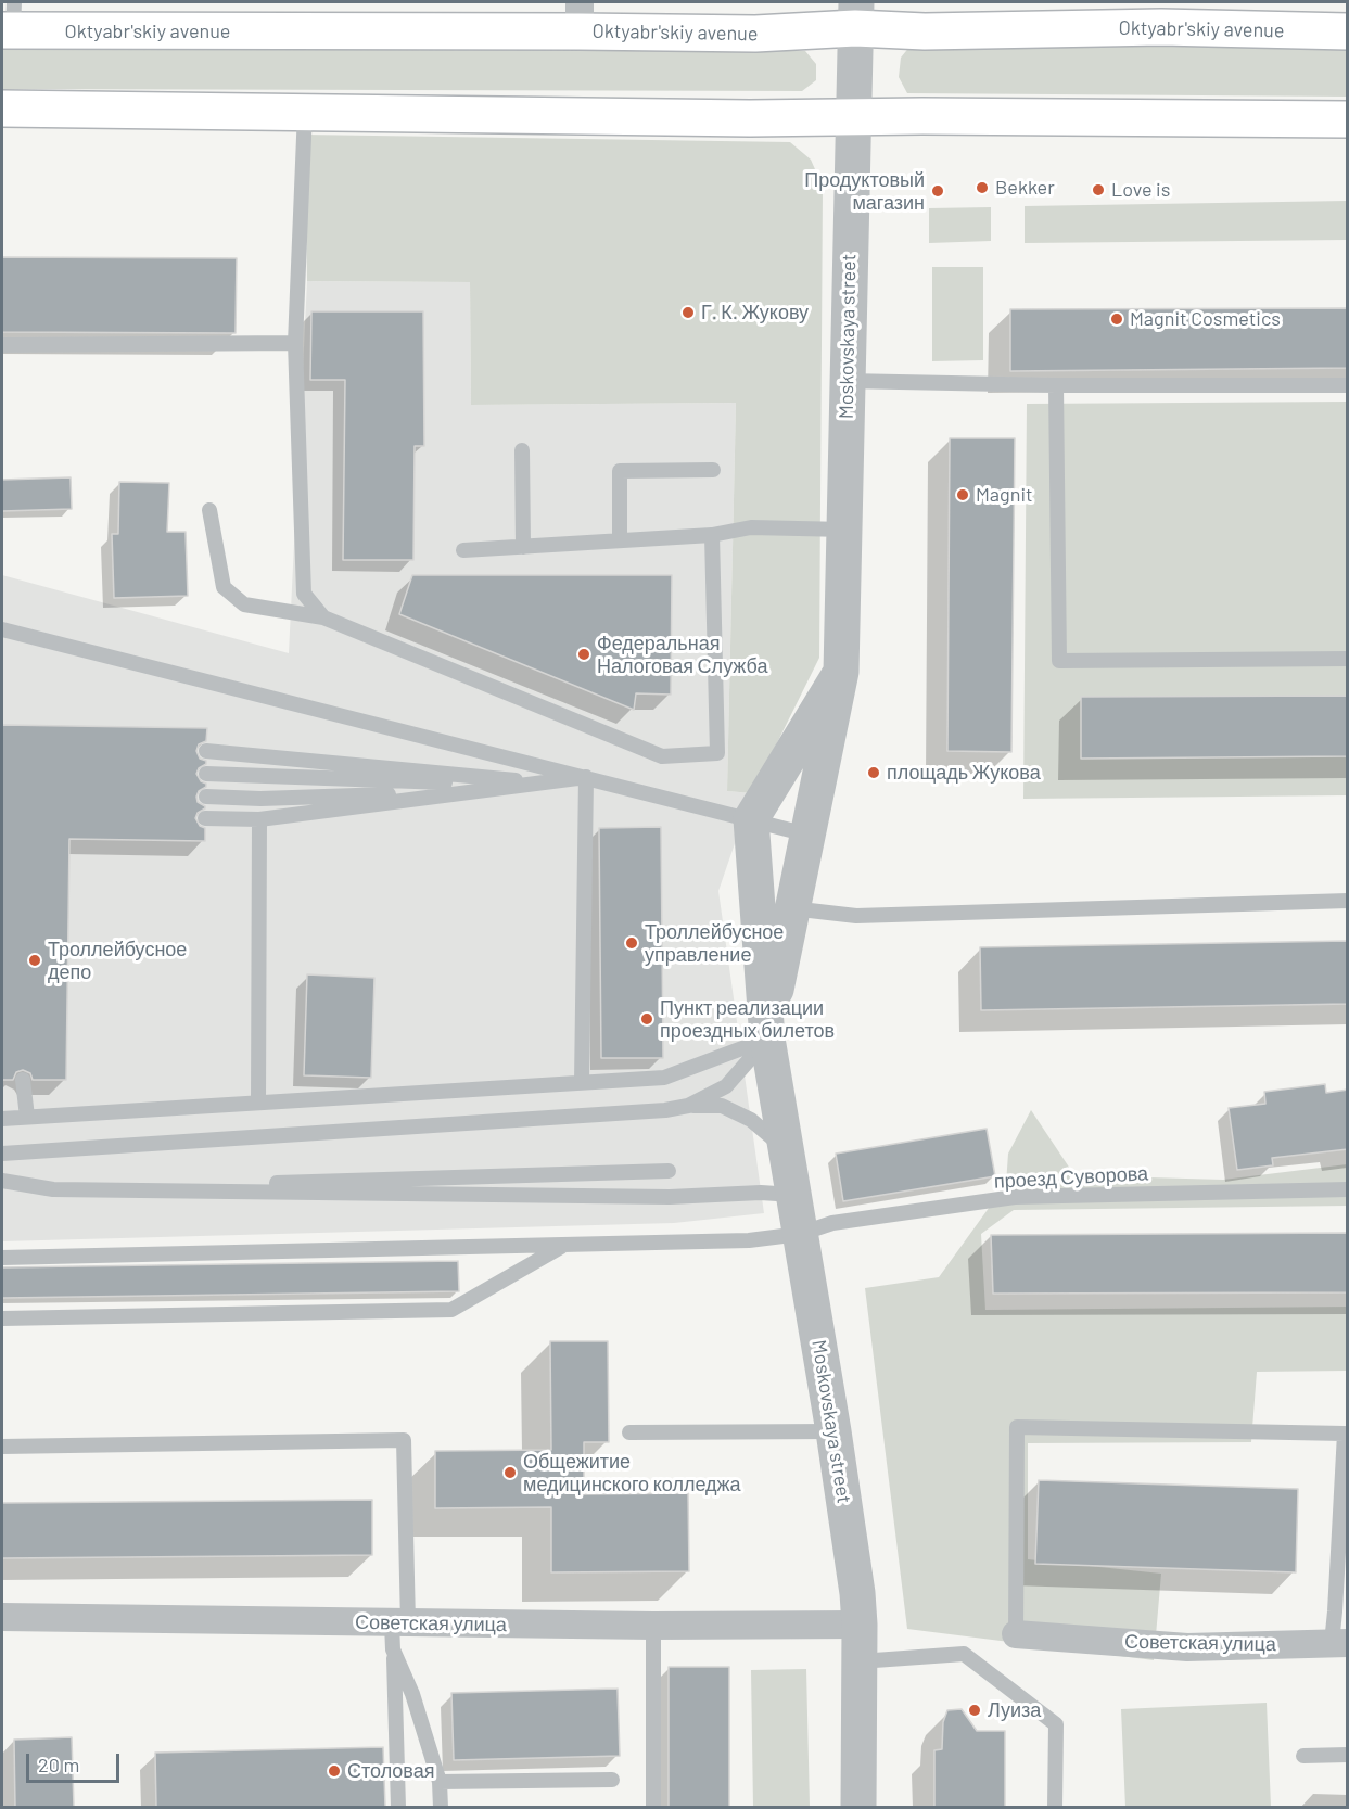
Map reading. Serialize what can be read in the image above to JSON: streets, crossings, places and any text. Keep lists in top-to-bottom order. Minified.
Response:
{"streets":{"main road":["Oktyabr'skiy avenue"],"street":["Moskovskaya street","Советская улица"],"lane":["проезд Суворова"]},"crossings":[["Oktyabr'skiy avenue","Moskovskaya street"],["Moskovskaya street","проезд Суворова"],["Moskovskaya street","Советская улица"]],"places":["Bekker","Love is","Продуктовый магазин","Г. К. Жукову","Magnit Cosmetics","Magnit","Федеральная Налоговая Служба","площадь Жукова","Троллейбусное управление","Троллейбусное депо","Пункт реализации проездных билетов","Общежитие медицинского колледжа","Луиза","Столовая"],"scale_bar":"20 m"}
